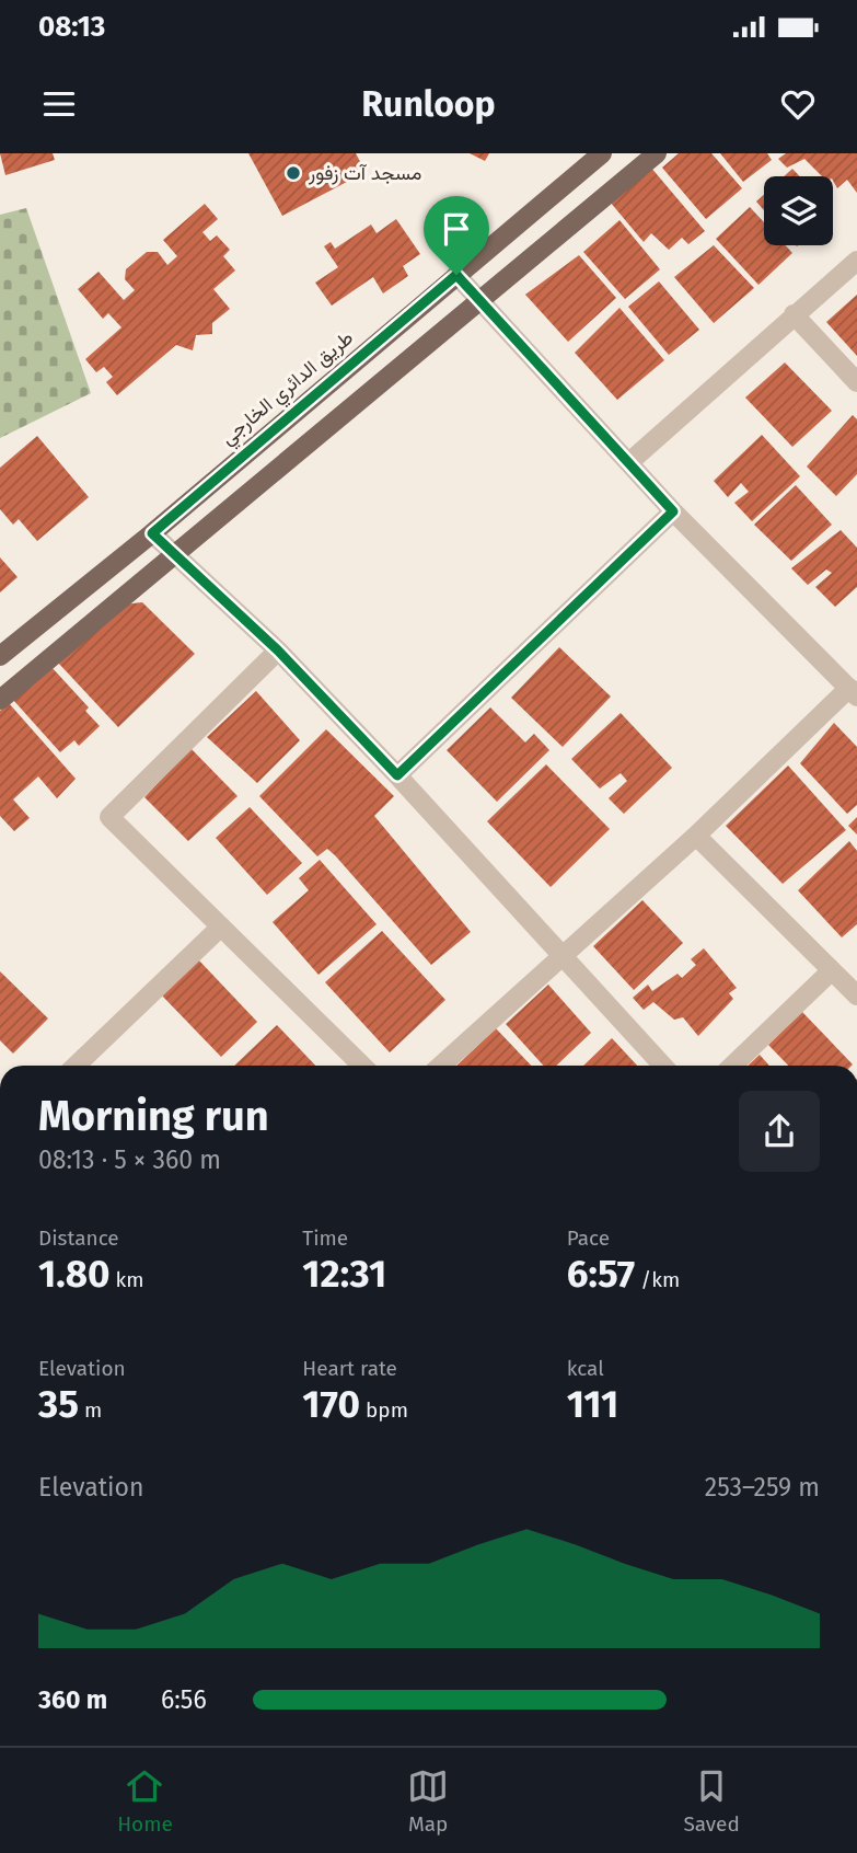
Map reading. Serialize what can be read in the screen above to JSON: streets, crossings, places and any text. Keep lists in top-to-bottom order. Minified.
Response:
{"streets":{"main road":["طريق الدائري الخارجي"]},"places":["مسجد آت زفور"],"page":{"status":"08:13","header":"Runloop","heading":["Morning run","08:13 · 5 × 360 m"],"stats":[["Distance","1.80 km"],["Time","12:31"],["Pace","6:57 /km"],["Elevation","35 m"],["Heart rate","170 bpm"],["kcal","111"]],"chart":["Elevation","253–259 m"],"list":[{"name":"360 m","note":"6:56"}],"tabs":["Home","Map","Saved"]}}
